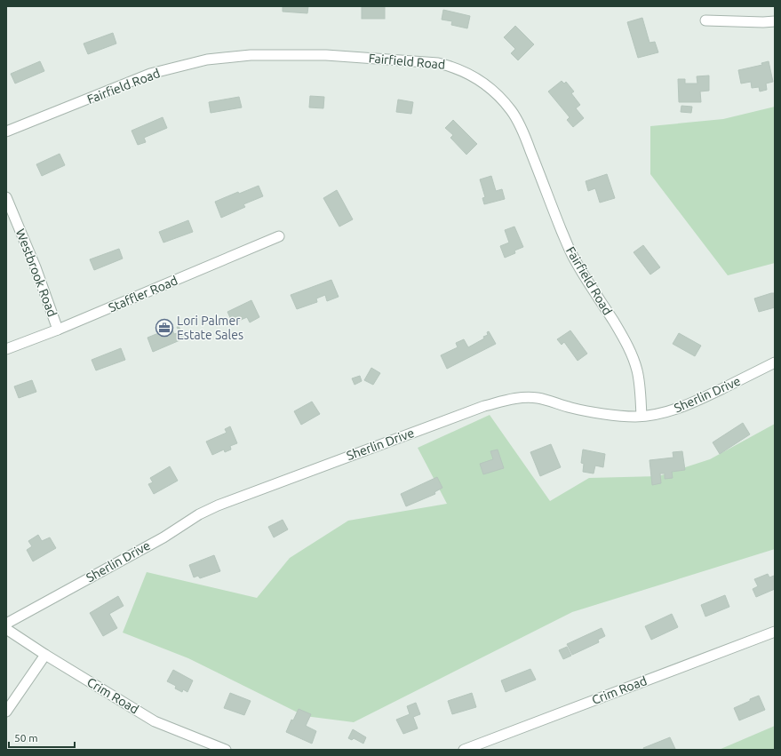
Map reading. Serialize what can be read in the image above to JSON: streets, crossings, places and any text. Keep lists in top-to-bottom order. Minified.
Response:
{"streets":{"street":["Fairfield Road","Westbrook Road","Staffler Road","Sherlin Drive","Crim Road"]},"crossings":[["Fairfield Road","Sherlin Drive"],["Westbrook Road","Staffler Road"]],"places":{"office":["Lori Palmer Estate Sales"]},"scale_bar":"50 m"}
